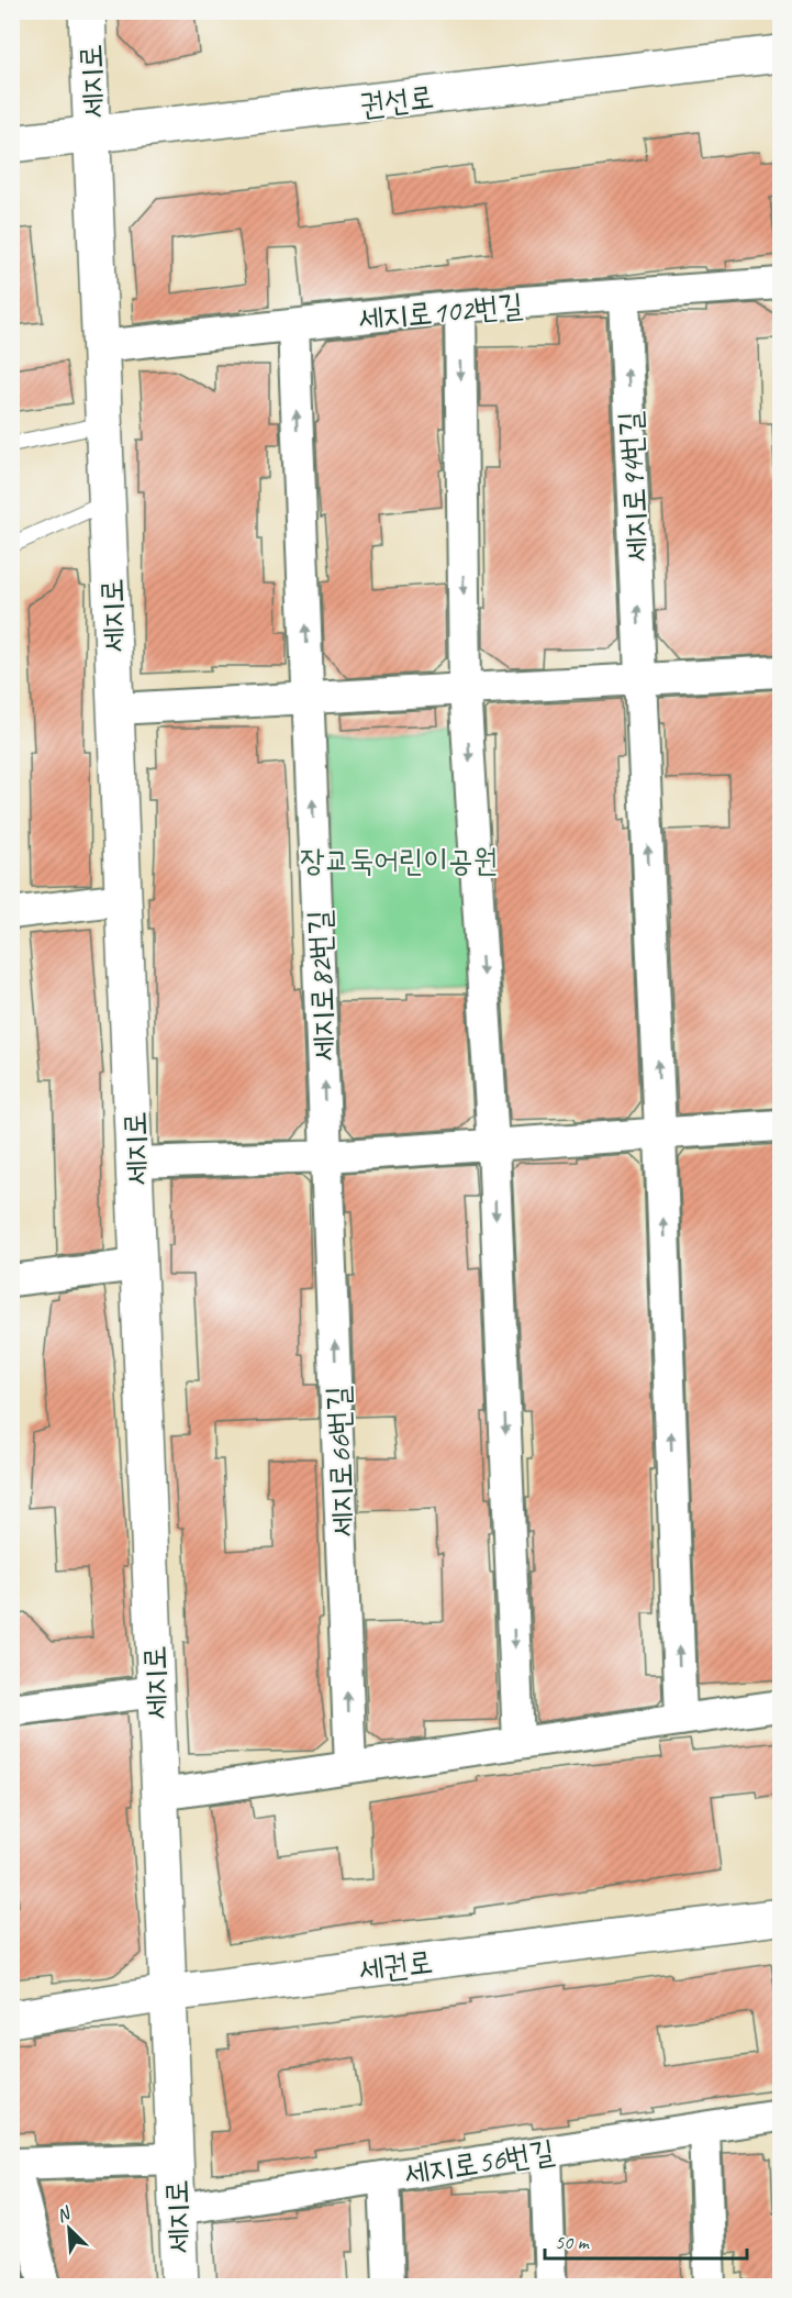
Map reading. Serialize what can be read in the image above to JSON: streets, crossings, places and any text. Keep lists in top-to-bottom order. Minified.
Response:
{"streets":{"street":["세지로","권선로","세지로102번길","세지로94번길","세지로82번길","세지로66번길","세권로","세지로56번길"]},"crossings":[["세지로","권선로"],["세지로","세지로102번길"],["세지로","세권로"],["세지로","세지로56번길"],["세지로102번길","세지로94번길"],["세지로82번길","세지로66번길"]],"parks":["장교둑어린이공원"],"scale_bar":"50 m","north":"top left"}
